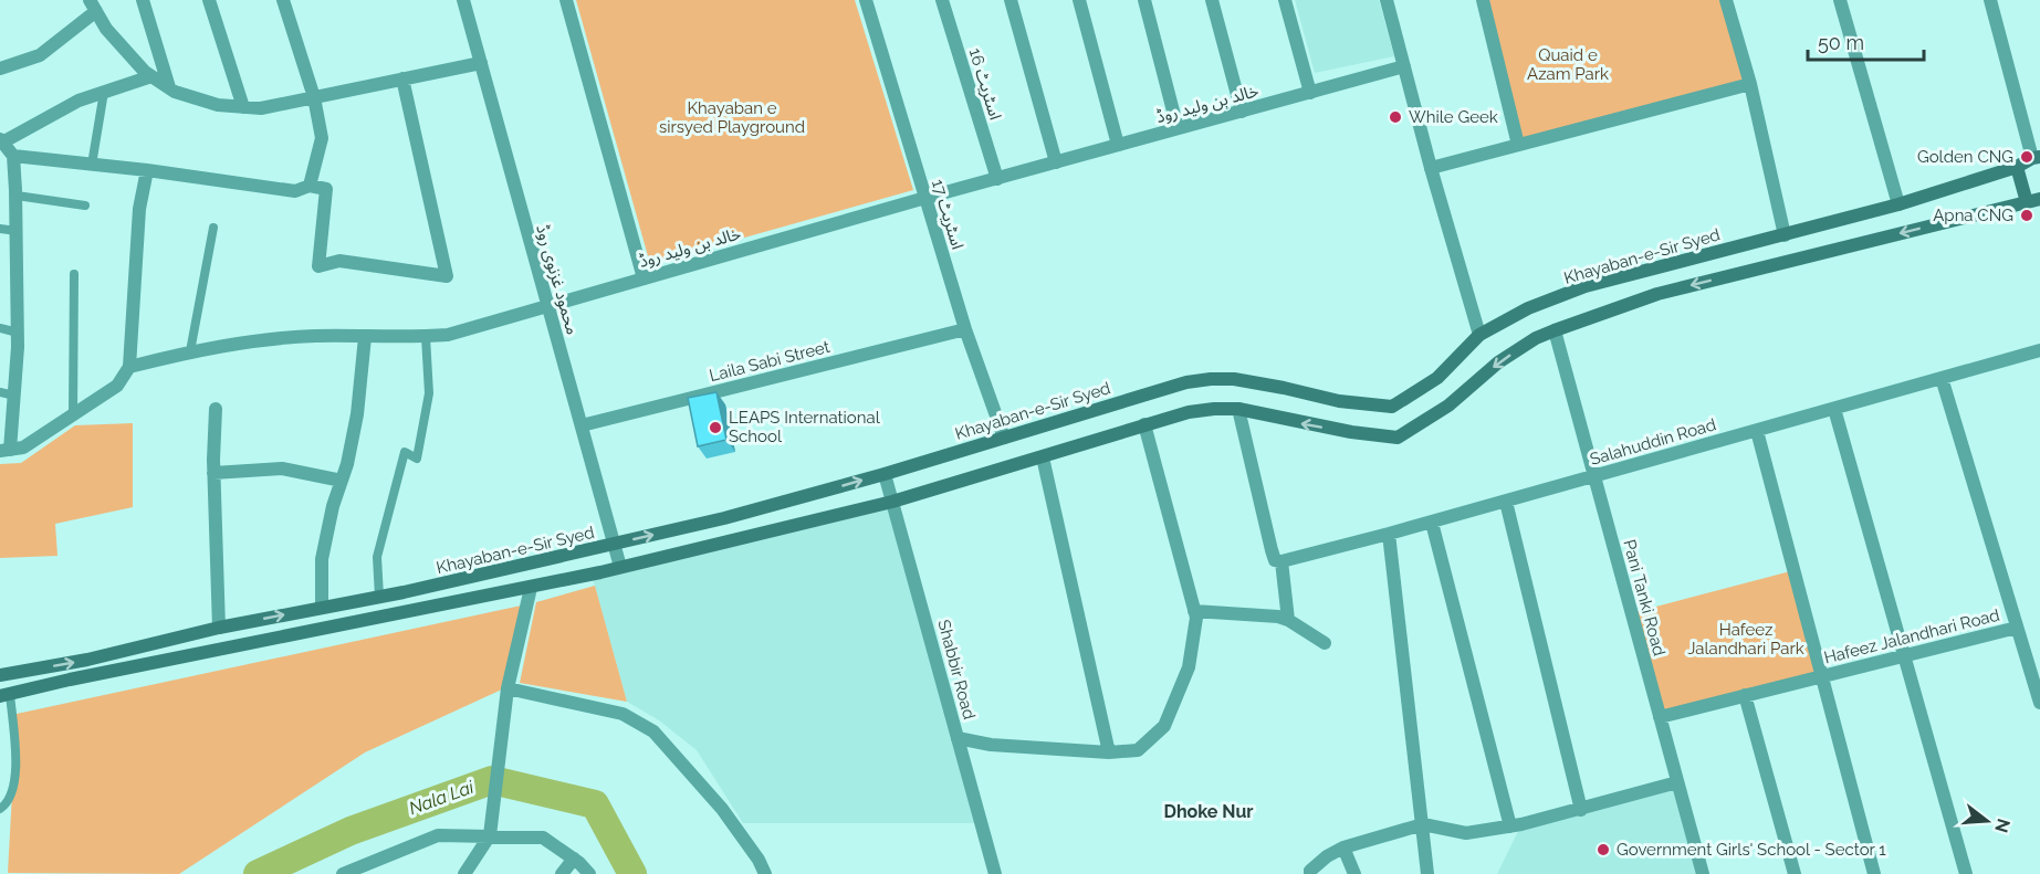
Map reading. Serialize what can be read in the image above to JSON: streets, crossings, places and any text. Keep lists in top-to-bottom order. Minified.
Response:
{"streets":{"main road":["Khayaban-e-Sir Syed"],"street":["اسٹریٹ 16","خالد بن ولید روڈ","اسٹریٹ 17","محمود غزنوی روڈ","Laila Sabi Street","Salahuddin Road","Pani Tanki Road","Hafeez Jalandhari Road","Shabbir Road"]},"crossings":[["اسٹریٹ 16","خالد بن ولید روڈ"],["خالد بن ولید روڈ","اسٹریٹ 17"],["خالد بن ولید روڈ","محمود غزنوی روڈ"],["اسٹریٹ 17","Khayaban-e-Sir Syed"],["اسٹریٹ 17","Laila Sabi Street"],["Khayaban-e-Sir Syed","محمود غزنوی روڈ"],["Khayaban-e-Sir Syed","Shabbir Road"],["محمود غزنوی روڈ","Laila Sabi Street"],["Salahuddin Road","Pani Tanki Road"],["Pani Tanki Road","Hafeez Jalandhari Road"]],"districts":["Dhoke Nur"],"water":["Nala Lai"],"parks":["Quaid e Azam Park","Khayaban e sirsyed Playground","Hafeez Jalandhari Park"],"places":["While Geek","Golden CNG","Apna CNG","LEAPS International School","Government Girls' School - Sector 1"],"scale_bar":"50 m","north":"right"}
